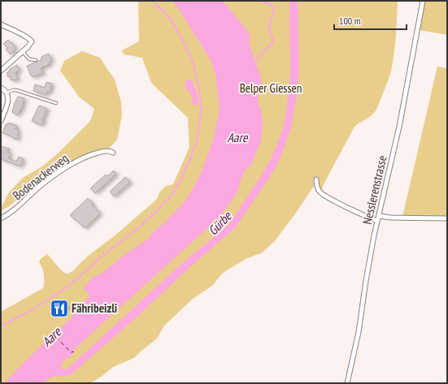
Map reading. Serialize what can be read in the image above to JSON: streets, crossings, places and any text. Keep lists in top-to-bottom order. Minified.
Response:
{"streets":{"street":["Bodenackerweg","Nesslerenstrasse"]},"water":["Aare","Gürbe"],"parks":["Belper Giessen"],"places":{"restaurant":["Fähribeizli"]},"scale_bar":"100 m"}
